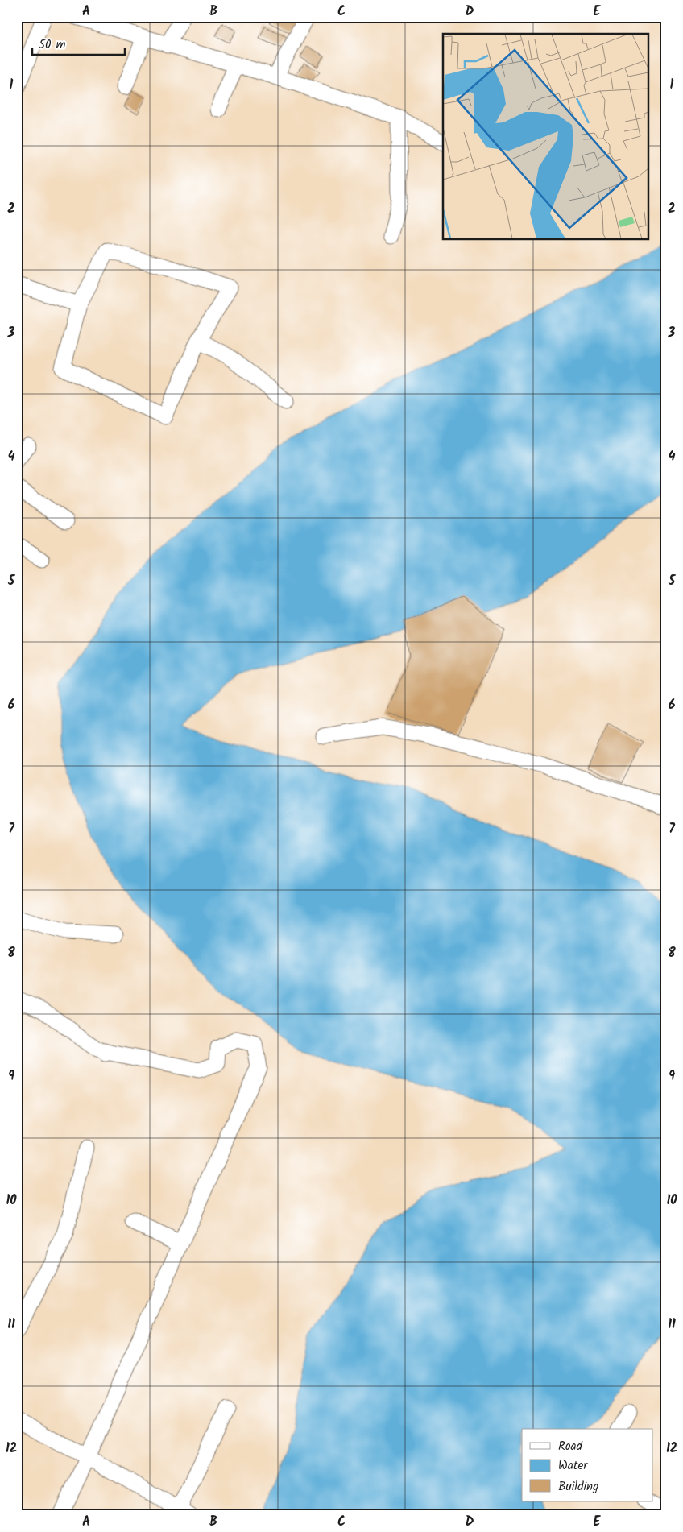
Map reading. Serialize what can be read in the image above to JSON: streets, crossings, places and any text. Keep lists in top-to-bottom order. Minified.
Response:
{"legend":["Road","Water","Building"],"scale_bar":"50 m","grid":{"columns":["A","B","C","D","E"],"rows":["1","2","3","4","5","6","7","8","9","10","11","12"]}}
